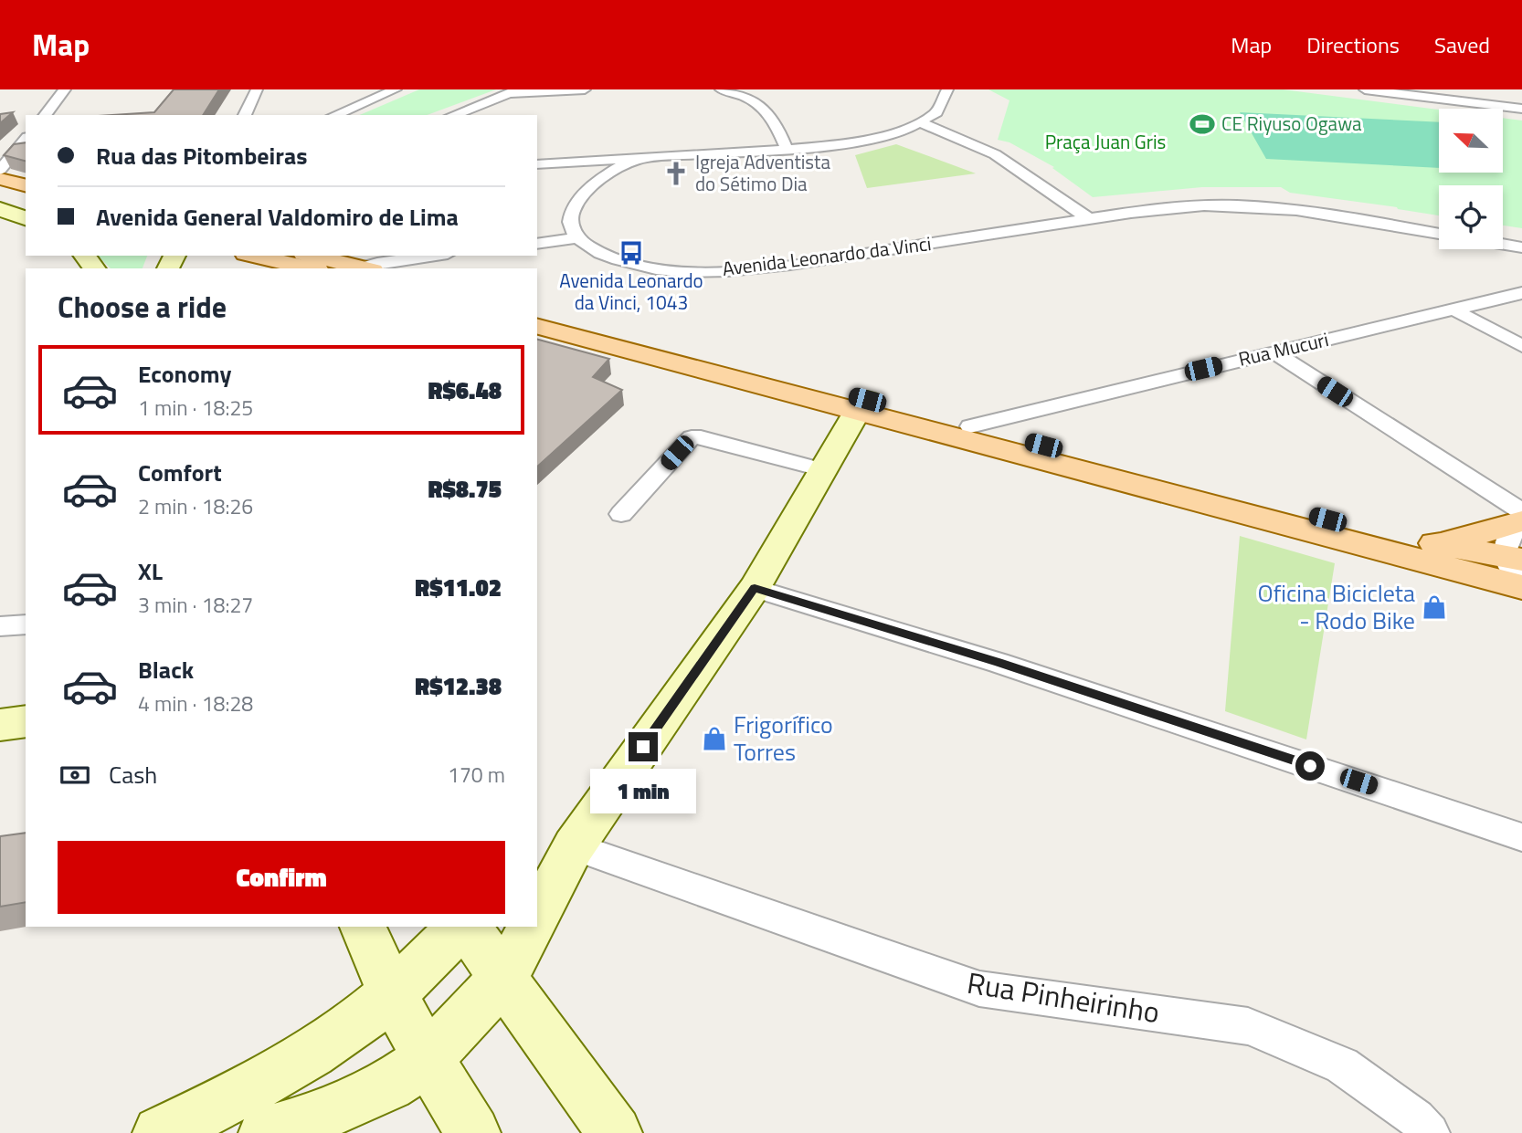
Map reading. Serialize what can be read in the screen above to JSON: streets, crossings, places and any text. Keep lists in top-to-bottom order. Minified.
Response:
{"streets":{"street":["Avenida Leonardo da Vinci","Rua Mucuri","Rua Pinheirinho"]},"parks":["Praça Juan Gris"],"places":{"sports":["CE Riyuso Ogawa"],"church":["Igreja Adventista do Sétimo Dia"],"bus stop":["Avenida Leonardo da Vinci, 1043"],"shop":["Oficina Bicicleta - Rodo Bike","Frigorífico Torres"]},"north":"top left","page":{"header":"Map","nav":["Map","Directions","Saved"],"banner":["Rua das Pitombeiras","Avenida General Valdomiro de Lima"],"heading":"Choose a ride","list":[{"name":"Economy","note":"1 min · 18:25","value":"R$6.48"},{"name":"Comfort","note":"2 min · 18:26","value":"R$8.75"},{"name":"XL","note":"3 min · 18:27","value":"R$11.02"},{"name":"Black","note":"4 min · 18:28","value":"R$12.38"}],"pay":["Cash","170 m"],"bubble":"1 min","buttons":"Confirm"}}
